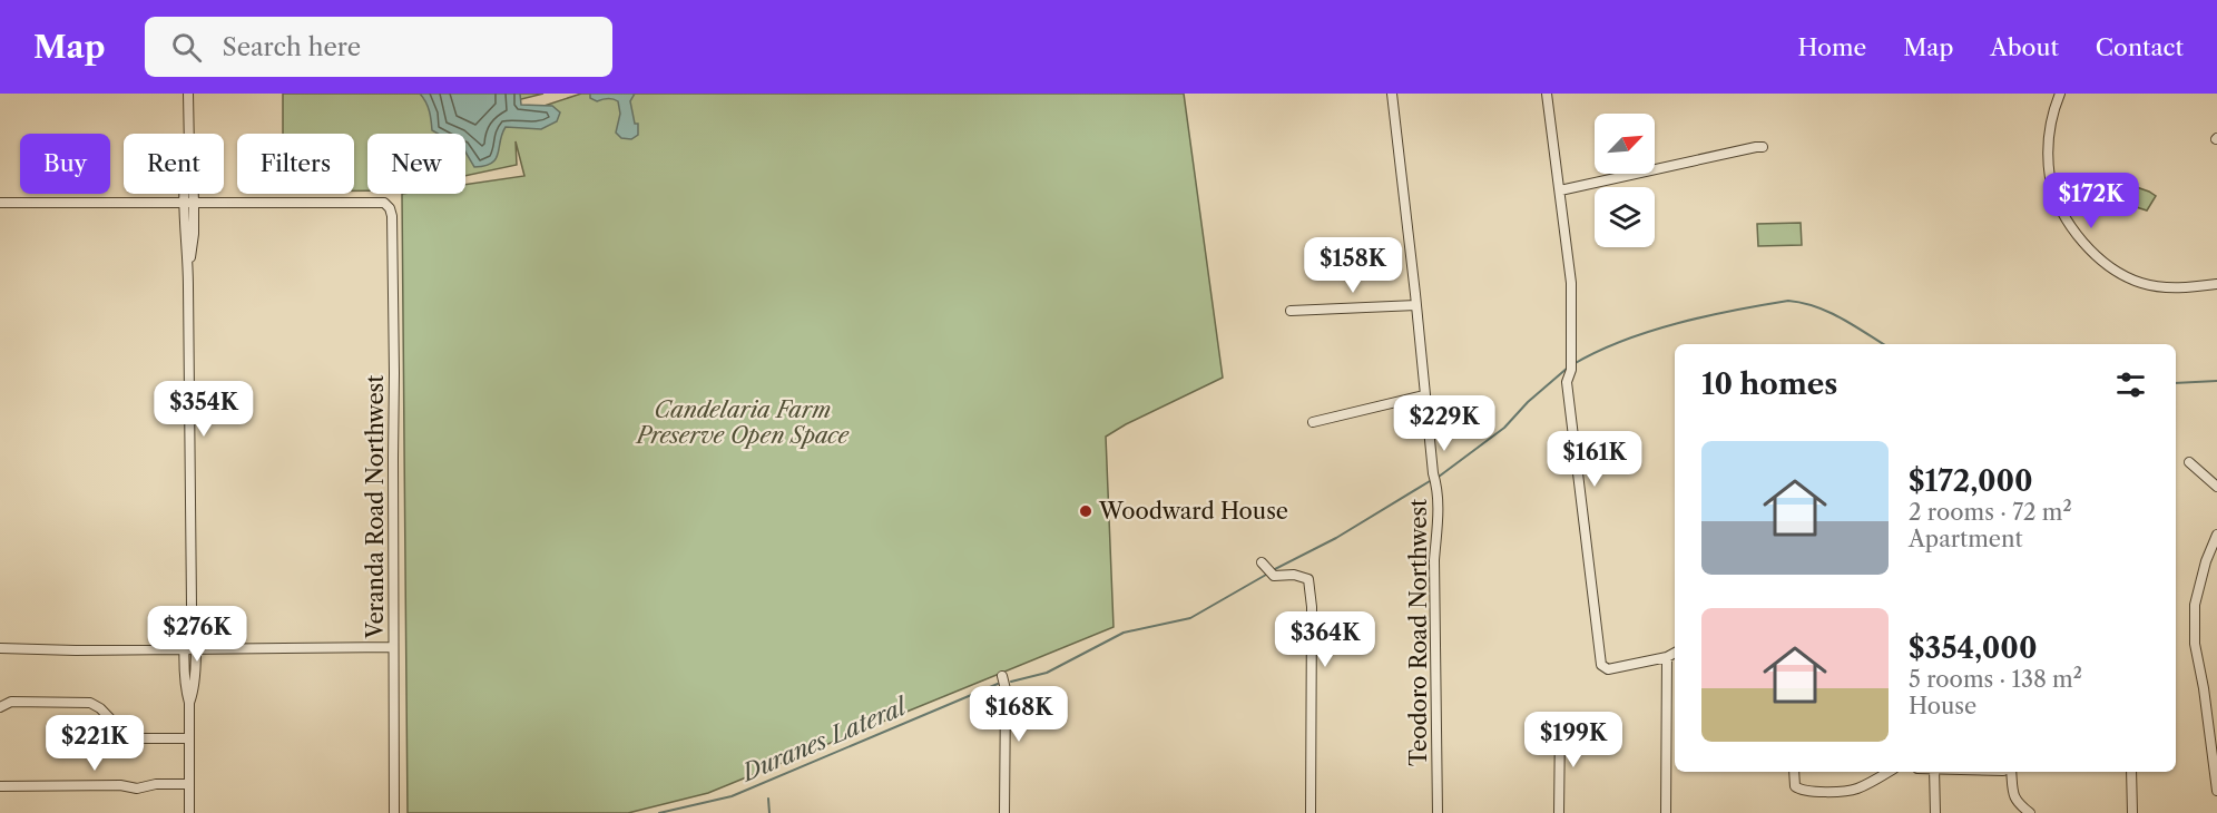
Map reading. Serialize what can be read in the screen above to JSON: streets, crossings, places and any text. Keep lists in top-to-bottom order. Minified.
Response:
{"streets":{"street":["Veranda Road Northwest","Teodoro Road Northwest"]},"water":["Duranes Lateral"],"parks":["Candelaria Farm Preserve Open Space"],"places":["Woodward House"],"north":"top right","page":{"header":"Map","search":"Search here","nav":["Home","Map","About","Contact"],"chip":["Buy","Rent","Filters","New"],"price":["$172K","$158K","$354K","$229K","$161K","$276K","$364K","$168K","$199K","$221K"],"heading":"10 homes","list":[{"name":"$172,000","note":"2 rooms · 72 m² · Apartment"},{"name":"$354,000","note":"5 rooms · 138 m² · House"}]}}
